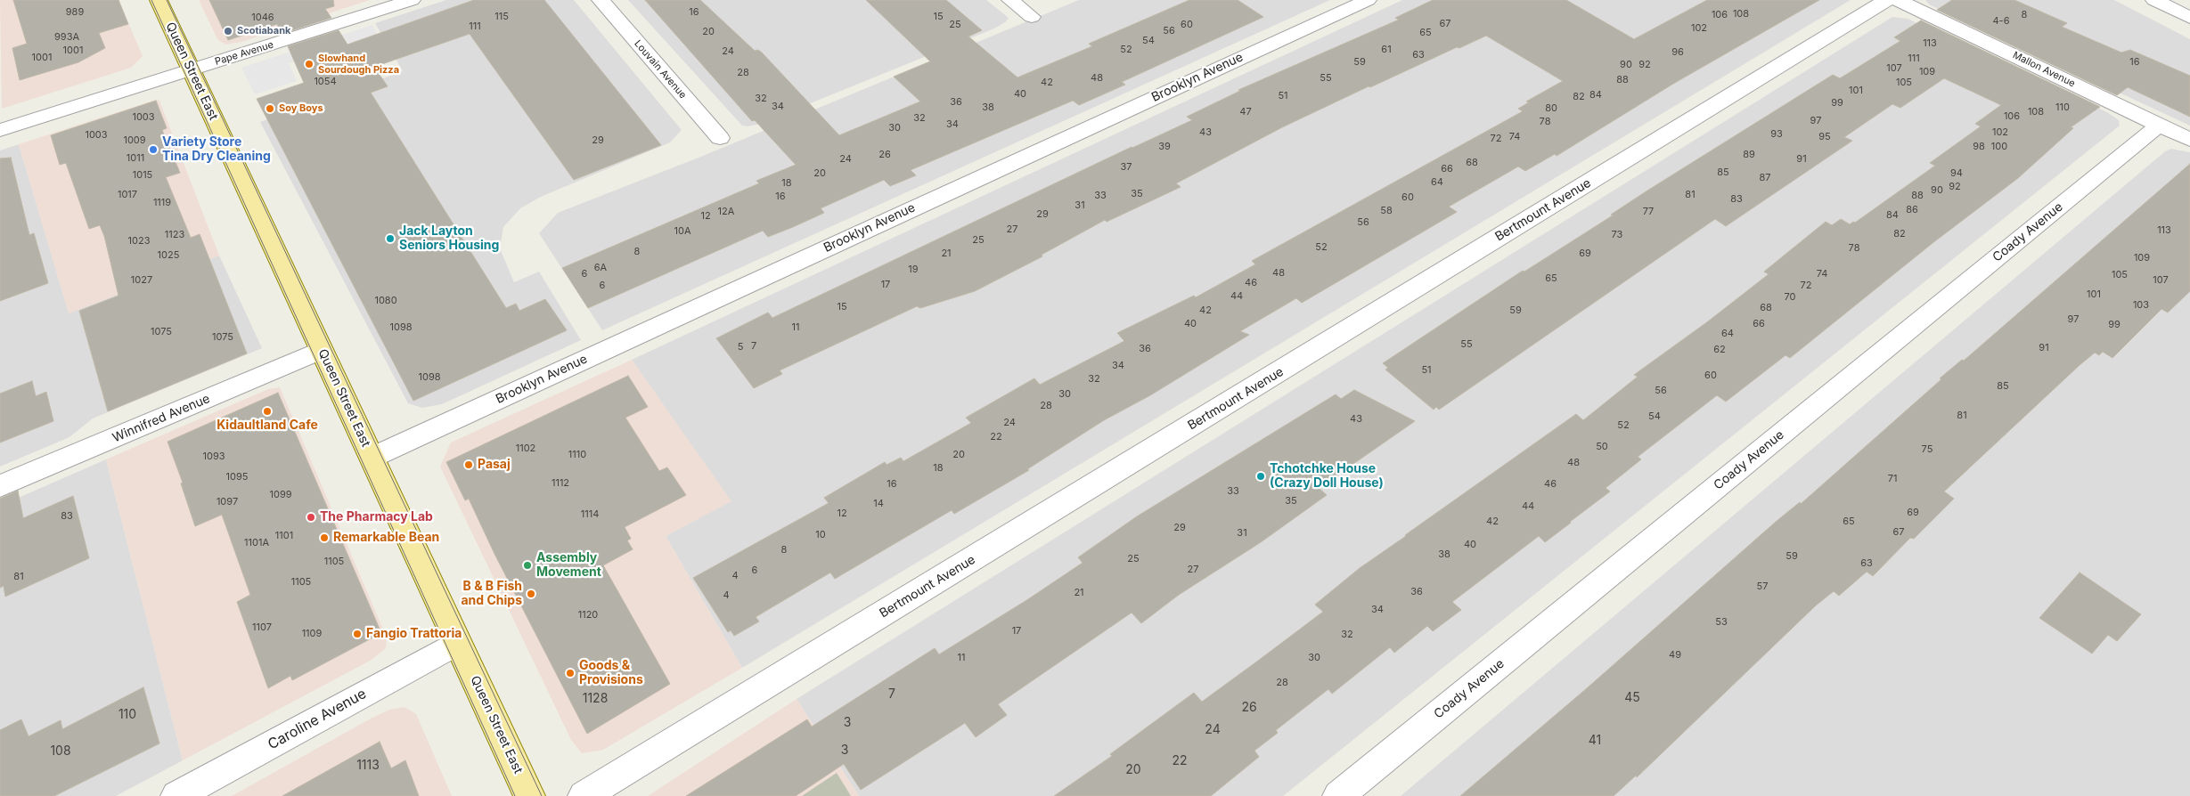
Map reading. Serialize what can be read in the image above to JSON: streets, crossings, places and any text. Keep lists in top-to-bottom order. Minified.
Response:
{"streets":{"main road":["Queen Street East"],"street":["Pape Avenue","Louvain Avenue","Mallon Avenue","Brooklyn Avenue","Bertmount Avenue","Coady Avenue","Winnifred Avenue","Caroline Avenue"]},"crossings":[["Pape Avenue","Queen Street East"],["Mallon Avenue","Coady Avenue"],["Queen Street East","Brooklyn Avenue"],["Queen Street East","Winnifred Avenue"],["Queen Street East","Caroline Avenue"]],"places":["Scotiabank","Slowhand Sourdough Pizza","Soy Boys","Variety Store Tina Dry Cleaning","Jack Layton Seniors Housing","Kidaultland Cafe","Pasaj","Tchotchke House (Crazy Doll House)","The Pharmacy Lab","Remarkable Bean","Assembly Movement","B & B Fish and Chips","Fangio Trattoria","Goods & Provisions"],"house_numbers":["989","16","108","106","8","115","15","1046","4-6","67","25","60","111","102","56","20","65","993A","54","113","52","61","1001","24","96","63","1001","111","59","16","90","92","107","109","28","48","55","88","1054","42","105","101","40","84","51","82","32","36","99","34","38","110","80","47","108","106","1003","32","97","78","34","30","43","102","93","1003","74","95","72","1009","29","39","98","100","26","89","1011","24","91","68","37","66","85","20","94","1015","87","64","18","92","90","35","1017","81","33","88","16","60","83","1119","31","86","58","12A","77","29","84","12","56","27","113","10A","82","1123","73","25","1023","52","78","8","21","69","1025","109","6A","19","48","6","74","105","65","1027","107","46","17","6","72","101","44","70","1080","103","15","68","42","59","97","40","66","99","1098","11","1075","64","1075","55","7","5","91","36","62","34","51","60","1098","32","85","56","30","28","81","54","43","24","52","22","50","1102","75","1110","20","1093","48","18","1095","71","1112","16","46","33","1099","35","1097","14","44","69","12","1114","83","42","65","29","67","31","10","1101","1101A","40","8","38","59","25","1105","63","27","6","4","81","1105","57","36","21","4","34","1120","53","1107","17","1109","32","49","11","30","28","7","45","1128","26","110","3","24","41","3","108","22","1113","20"]}
